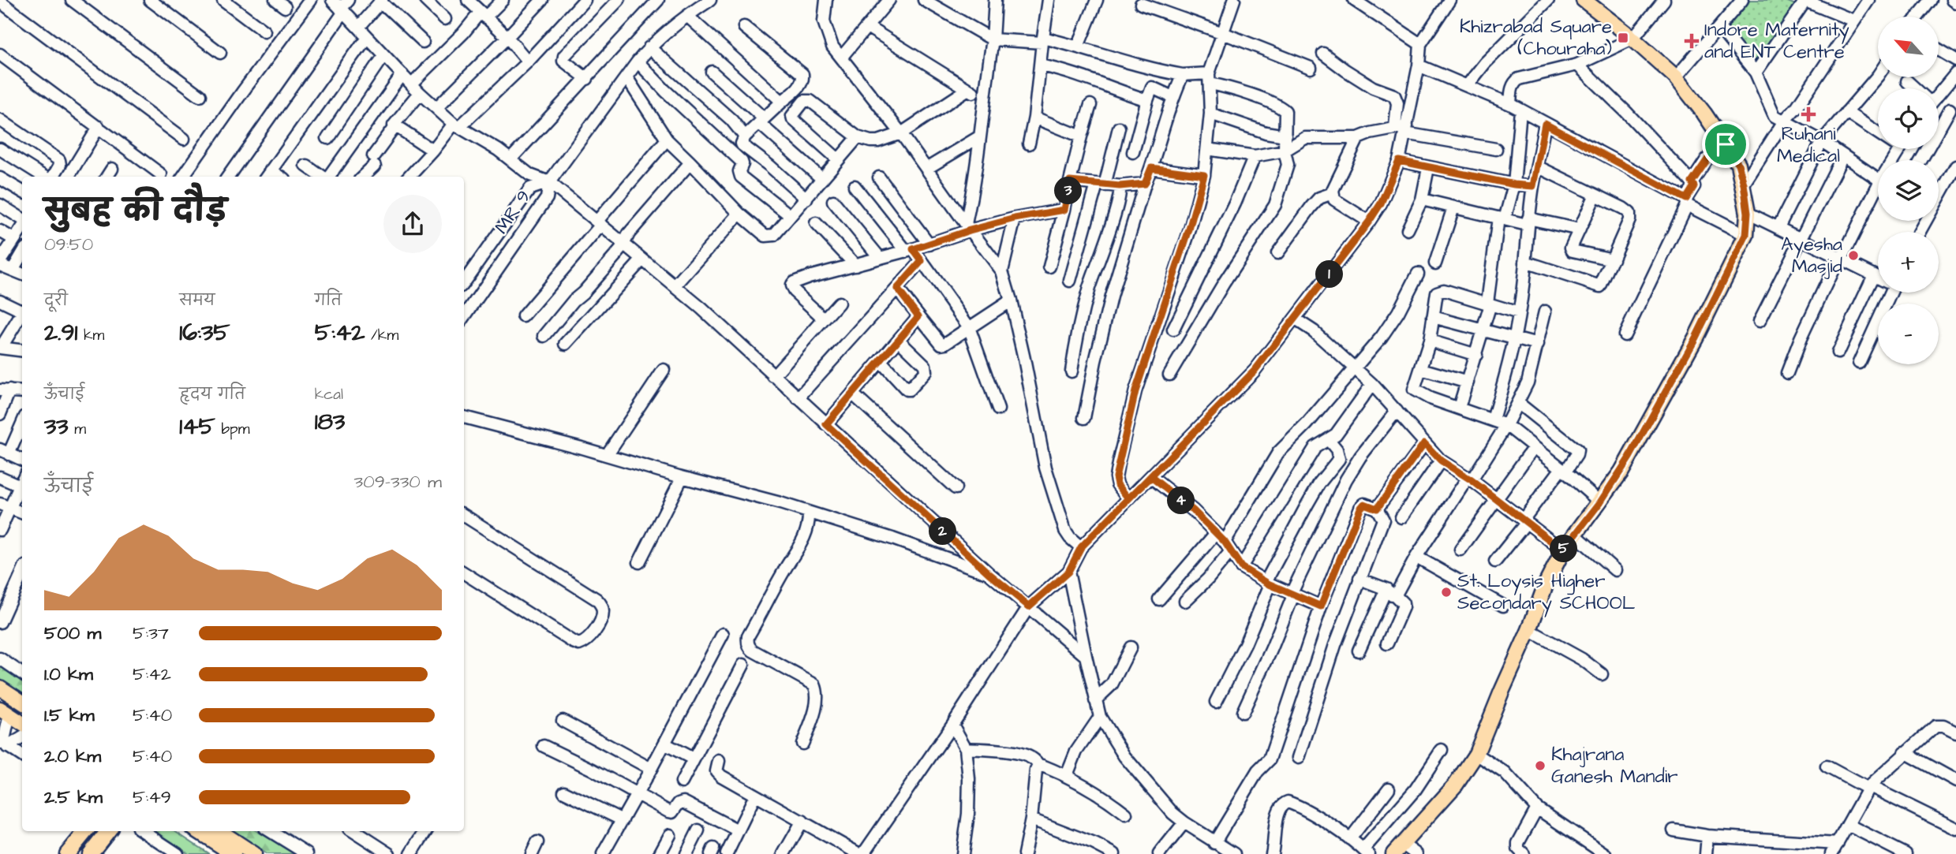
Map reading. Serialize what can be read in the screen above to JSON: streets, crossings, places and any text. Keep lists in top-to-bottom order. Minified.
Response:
{"streets":{"street":["MR 9"]},"places":{"transit":["Khizrabad Square (Chouraha)"],"health":["Indore Maternity and ENT Centre","Ruhani Medical"],"other":["Ayesha Masjid","St. Loysis Higher Secondary SCHOOL","Khajrana Ganesh Mandir"]},"north":"top left","page":{"map_buttons":["+","−"],"pins":["3","1","4","2","5"],"heading":["सुबह की दौड़","09:50"],"stats":[["दूरी","2.91 km"],["समय","16:35"],["गति","5:42 /km"],["ऊँचाई","33 m"],["हृदय गति","145 bpm"],["kcal","183"]],"chart":["ऊँचाई","309–330 m"],"list":[{"name":"500 m","note":"5:37"},{"name":"1.0 km","note":"5:42"},{"name":"1.5 km","note":"5:40"},{"name":"2.0 km","note":"5:40"},{"name":"2.5 km","note":"5:49"}]}}
